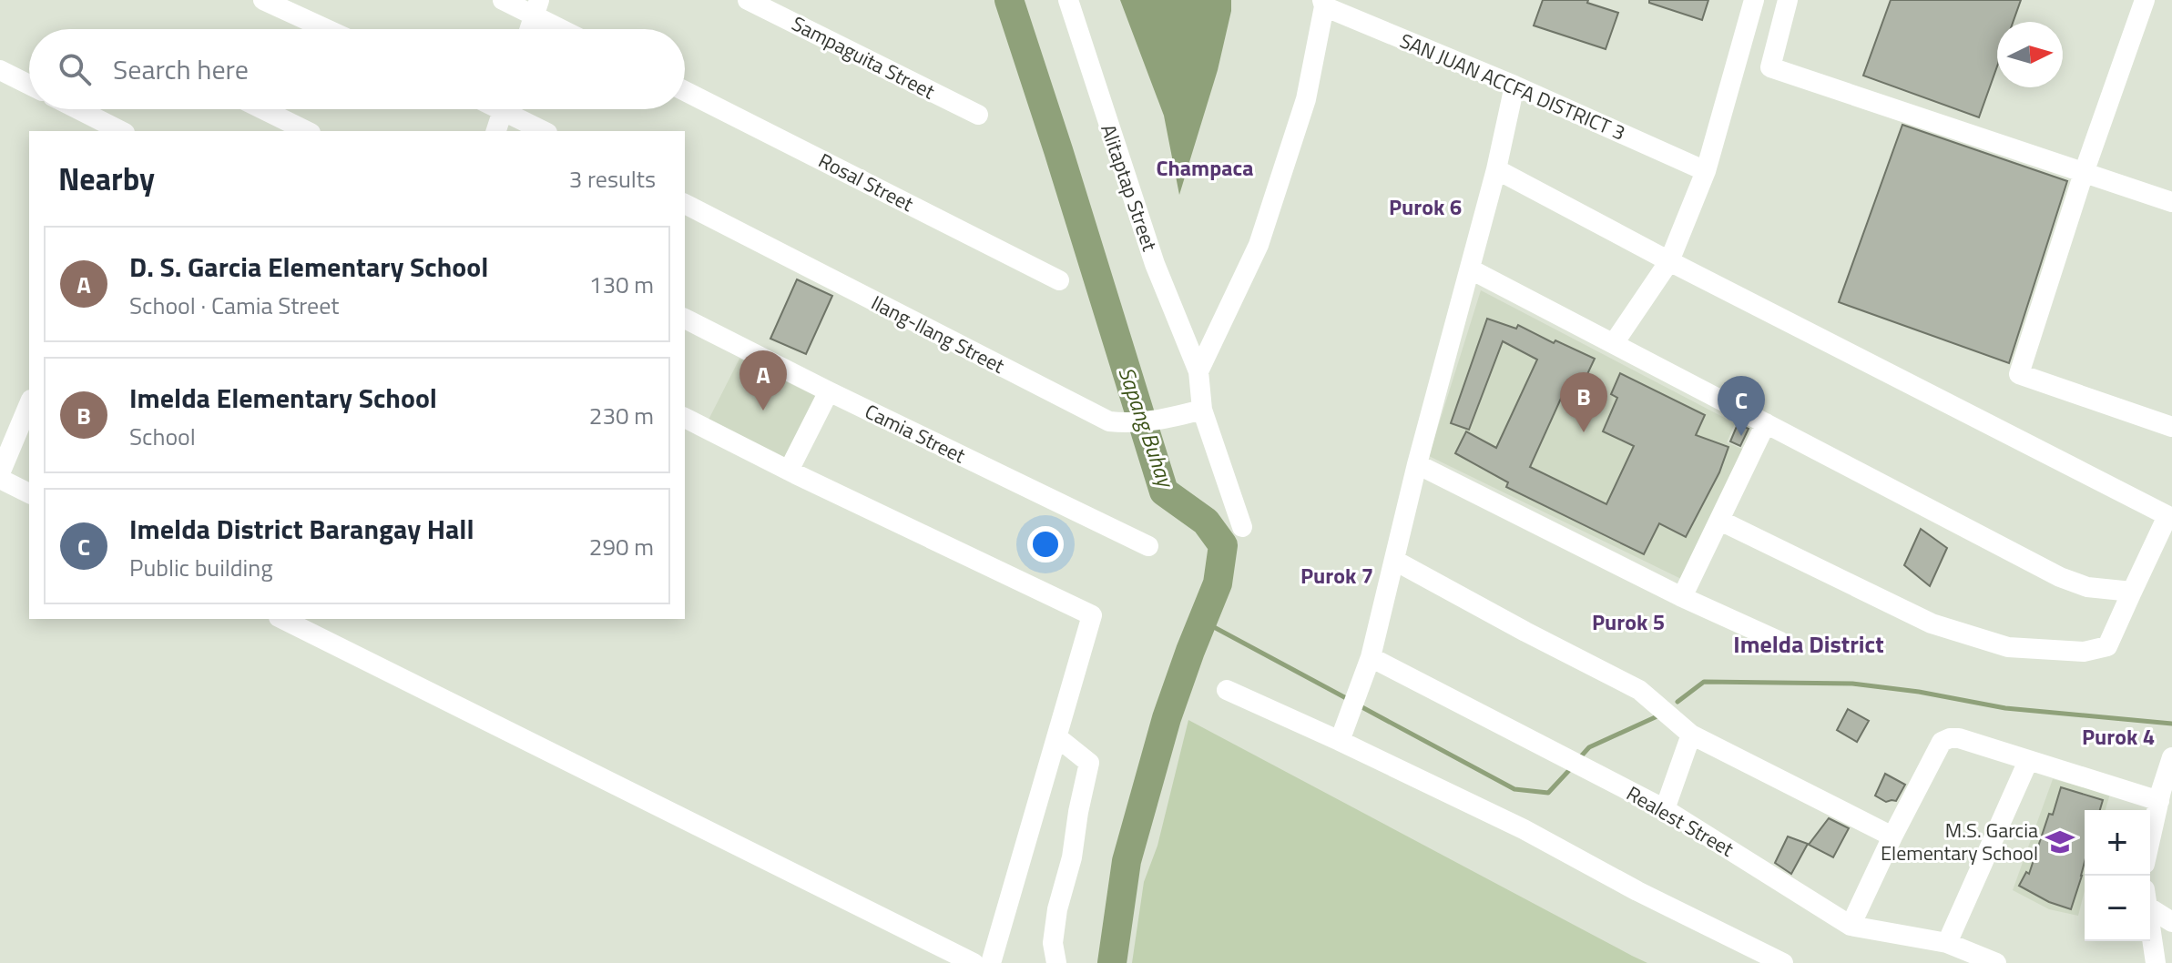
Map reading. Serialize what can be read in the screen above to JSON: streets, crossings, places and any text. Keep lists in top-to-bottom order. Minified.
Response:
{"streets":{"street":["Sampaguita Street","SAN JUAN ACCFA DISTRICT 3","Rosal Street","Alitaptap Street","Ilang-Ilang Street","Camia Street","Realest Street"]},"crossings":[["Alitaptap Street","Ilang-Ilang Street"]],"districts":["Champaca","Purok 6","Purok 7","Purok 5","Imelda District","Purok 4"],"water":["Sapang Buhay"],"places":{"school or university":["M.S. Garcia Elementary School"]},"north":"right","page":{"search":"Search here","heading":["Nearby","3 results"],"list":[{"mark":"A","name":"D. S. Garcia Elementary School","note":"School · Camia Street","value":"130 m"},{"mark":"B","name":"Imelda Elementary School","note":"School","value":"230 m"},{"mark":"C","name":"Imelda District Barangay Hall","note":"Public building","value":"290 m"}],"pins":["A","B","C"],"map_buttons":["+","−"]}}
